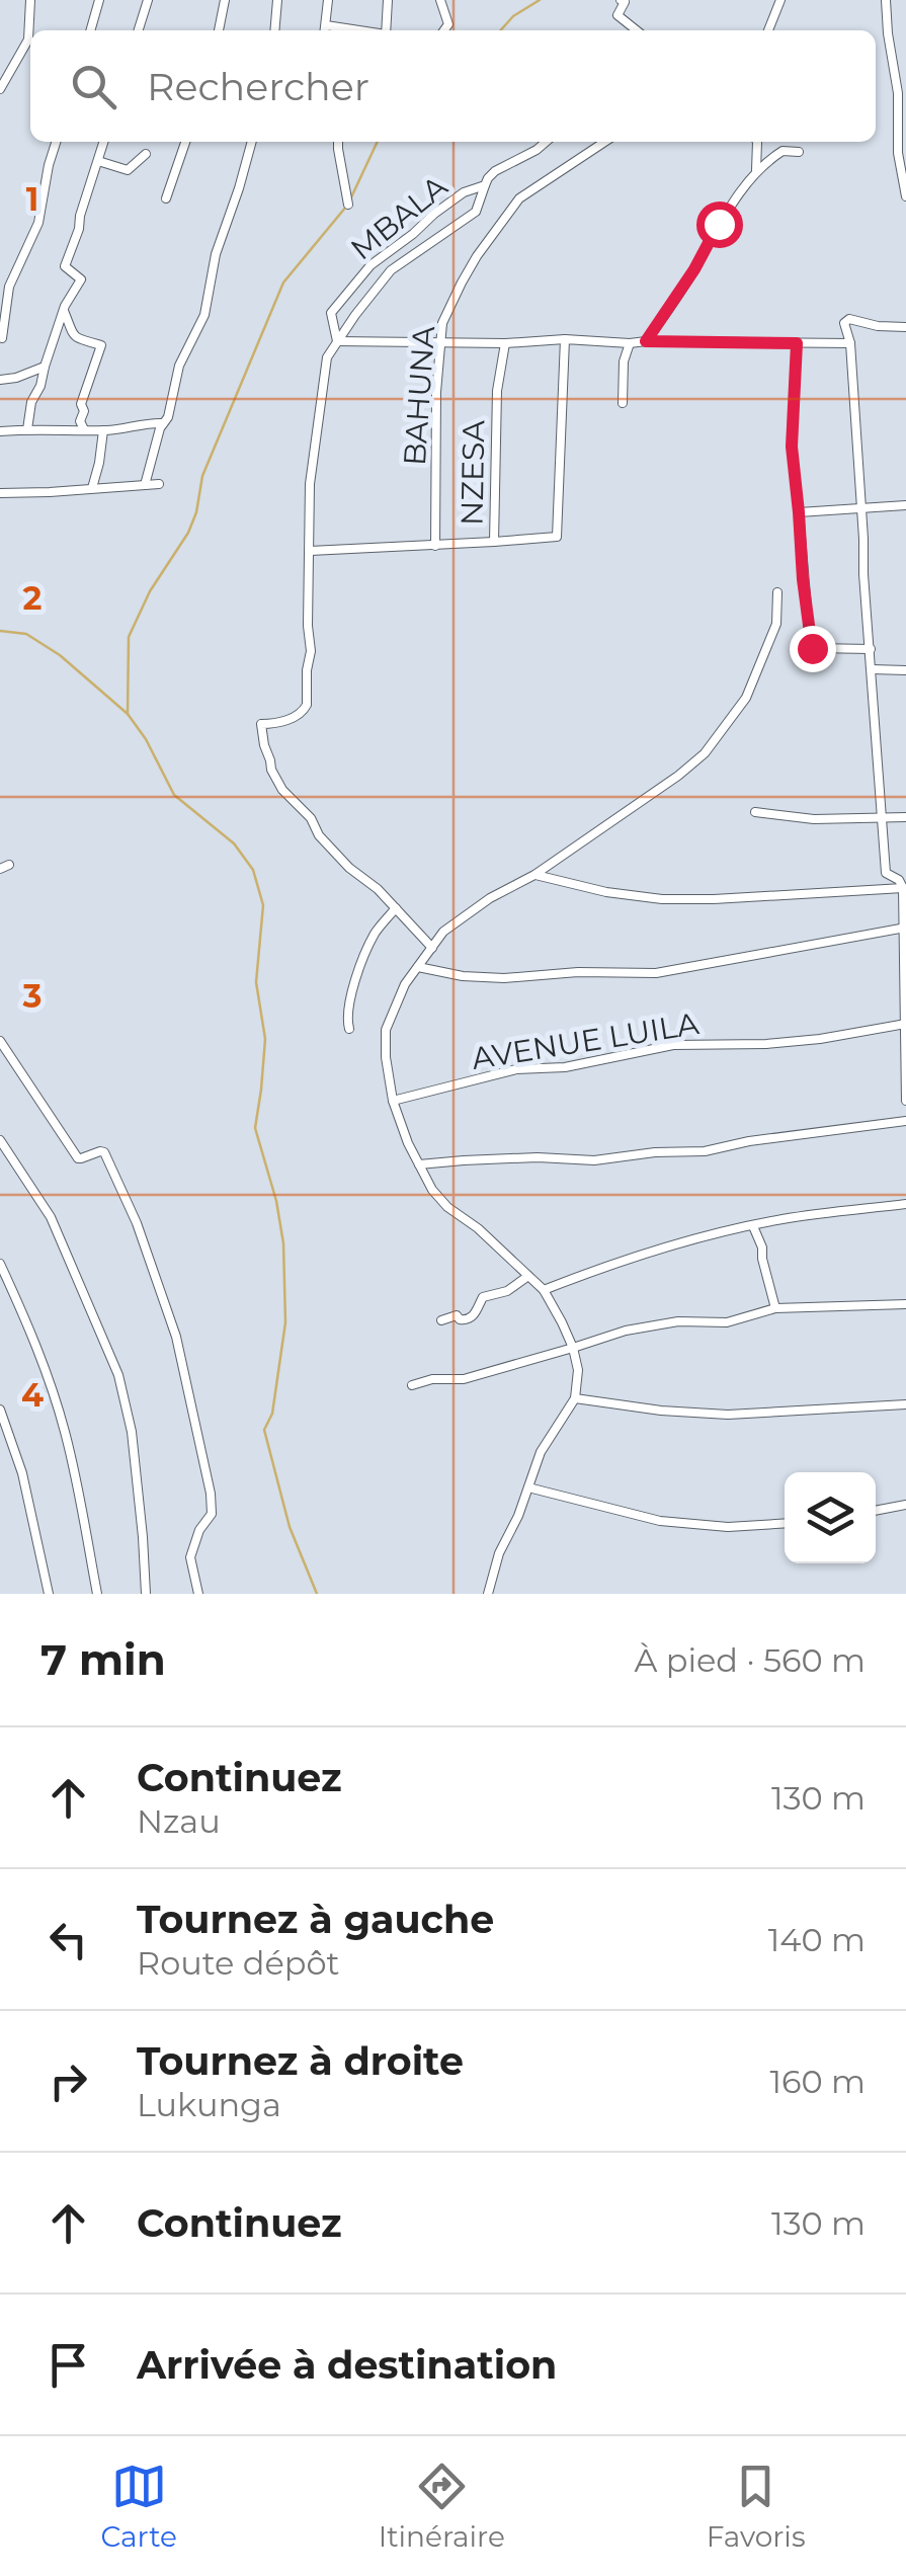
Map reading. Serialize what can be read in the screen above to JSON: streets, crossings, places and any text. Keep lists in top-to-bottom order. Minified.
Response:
{"streets":{"street":["MBALA","BAHUNA","NZESA","AVENUE LUILA"]},"crossings":[["MBALA","NZESA"],["BAHUNA","NZESA"]],"page":{"search":"Rechercher","heading":["7 min","À pied · 560 m"],"list":[["Continuez","Nzau","130 m"],["Tournez à gauche","Route dépôt","140 m"],["Tournez à droite","Lukunga","160 m"],["Continuez","130 m"],"Arrivée à destination"],"nav":["Carte","Itinéraire","Favoris"]},"grid":{"rows":["1","2","3","4"]}}
